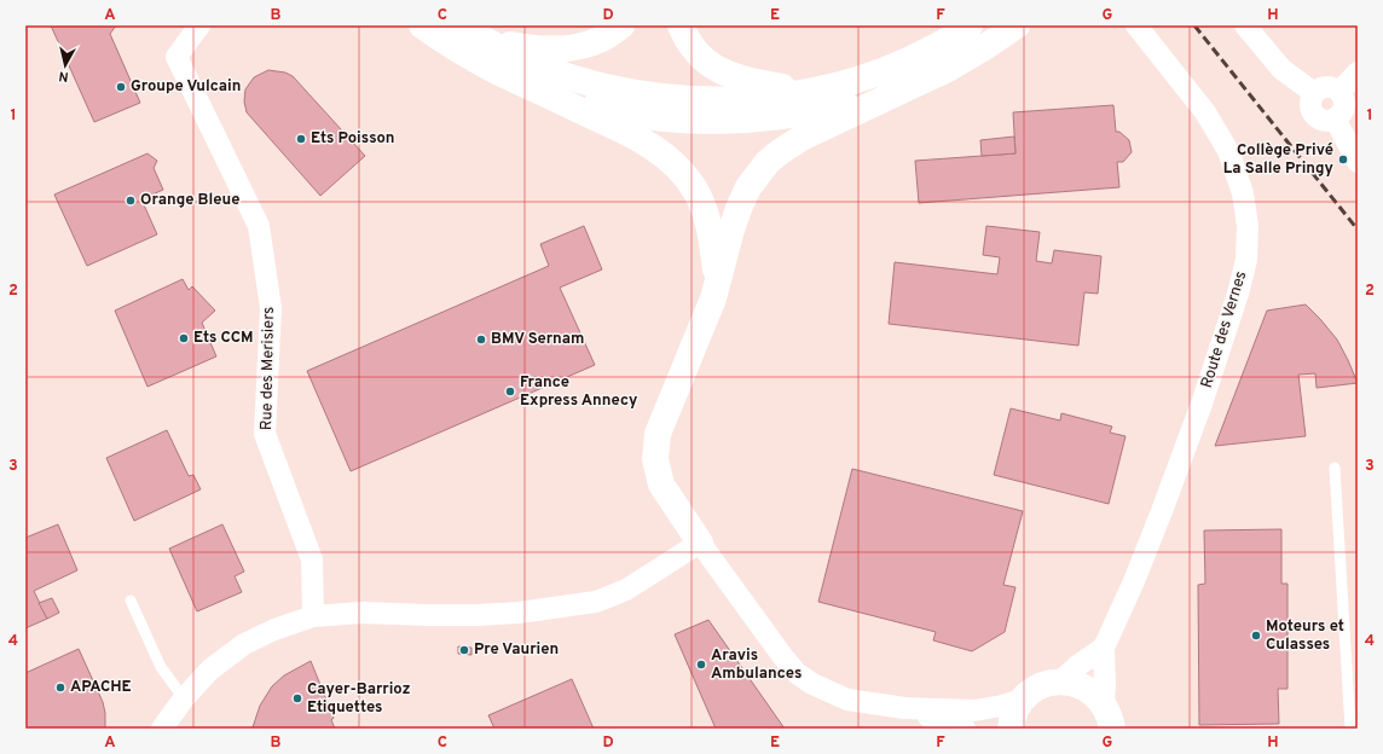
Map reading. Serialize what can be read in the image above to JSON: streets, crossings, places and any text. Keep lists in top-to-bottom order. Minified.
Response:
{"streets":{"street":["Route des Vernes","Rue des Merisiers"]},"places":["Groupe Vulcain","Ets Poisson","Collège Privé La Salle Pringy","Orange Bleue","Ets CCM","BMV Sernam","France Express Annecy","Moteurs et Culasses","Pre Vaurien","Aravis Ambulances","APACHE","Cayer-Barrioz Etiquettes"],"north":"bottom","grid":{"columns":["A","B","C","D","E","F","G","H"],"rows":["1","2","3","4"]}}
